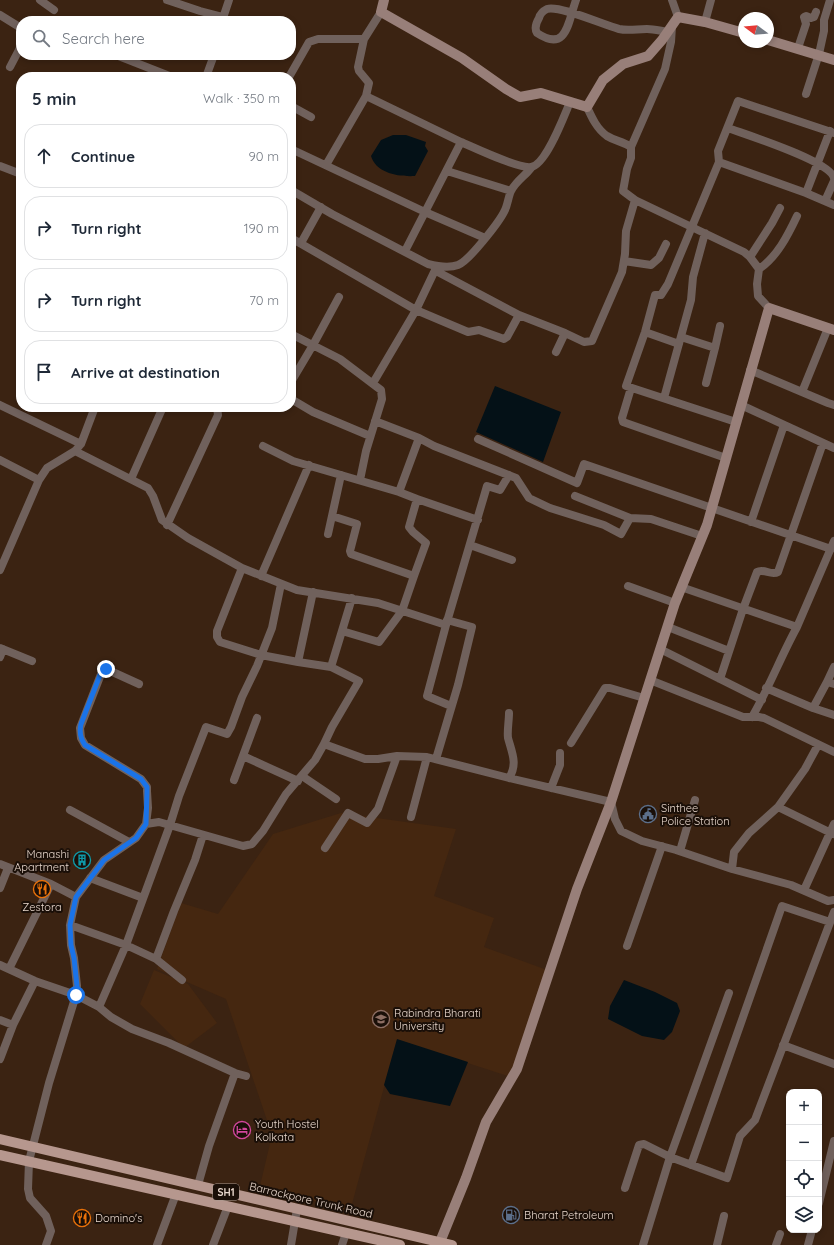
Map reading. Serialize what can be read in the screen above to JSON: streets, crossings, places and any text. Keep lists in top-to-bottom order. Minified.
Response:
{"streets":{"main road":["SH1","Barrackpore Trunk Road"]},"places":{"public building":["Sinthee Police Station"],"building":["Manashi Apartment"],"restaurant":["Zestora","Domino's"],"school or university":["Rabindra Bharati University"],"hotel":["Youth Hostel Kolkata"],"fuel station":["Bharat Petroleum"]},"north":"left","page":{"search":"Search here","heading":["5 min","Walk · 350 m"],"list":[["Continue","90 m"],["Turn right","190 m"],["Turn right","70 m"],"Arrive at destination"],"map_buttons":["+","−"]}}
